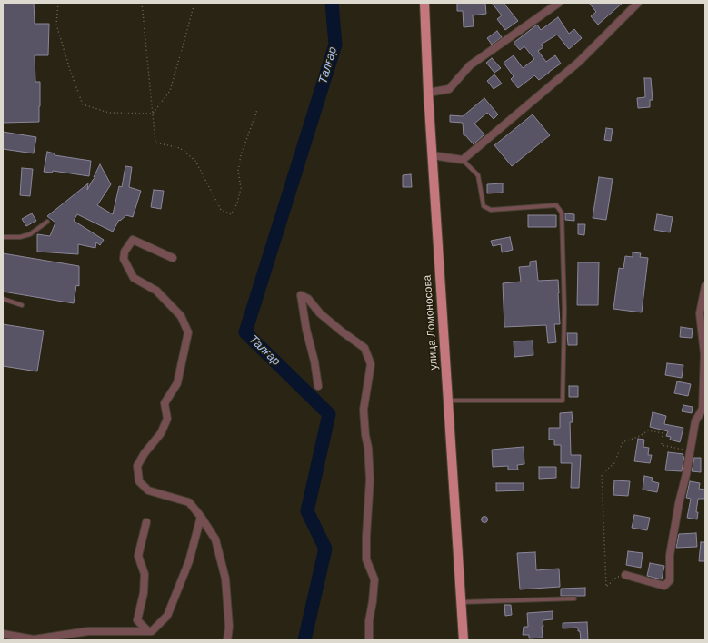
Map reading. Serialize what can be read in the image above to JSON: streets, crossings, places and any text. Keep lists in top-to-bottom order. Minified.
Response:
{"streets":{"main road":["улица Ломоносова"]},"water":["Талғар"]}
